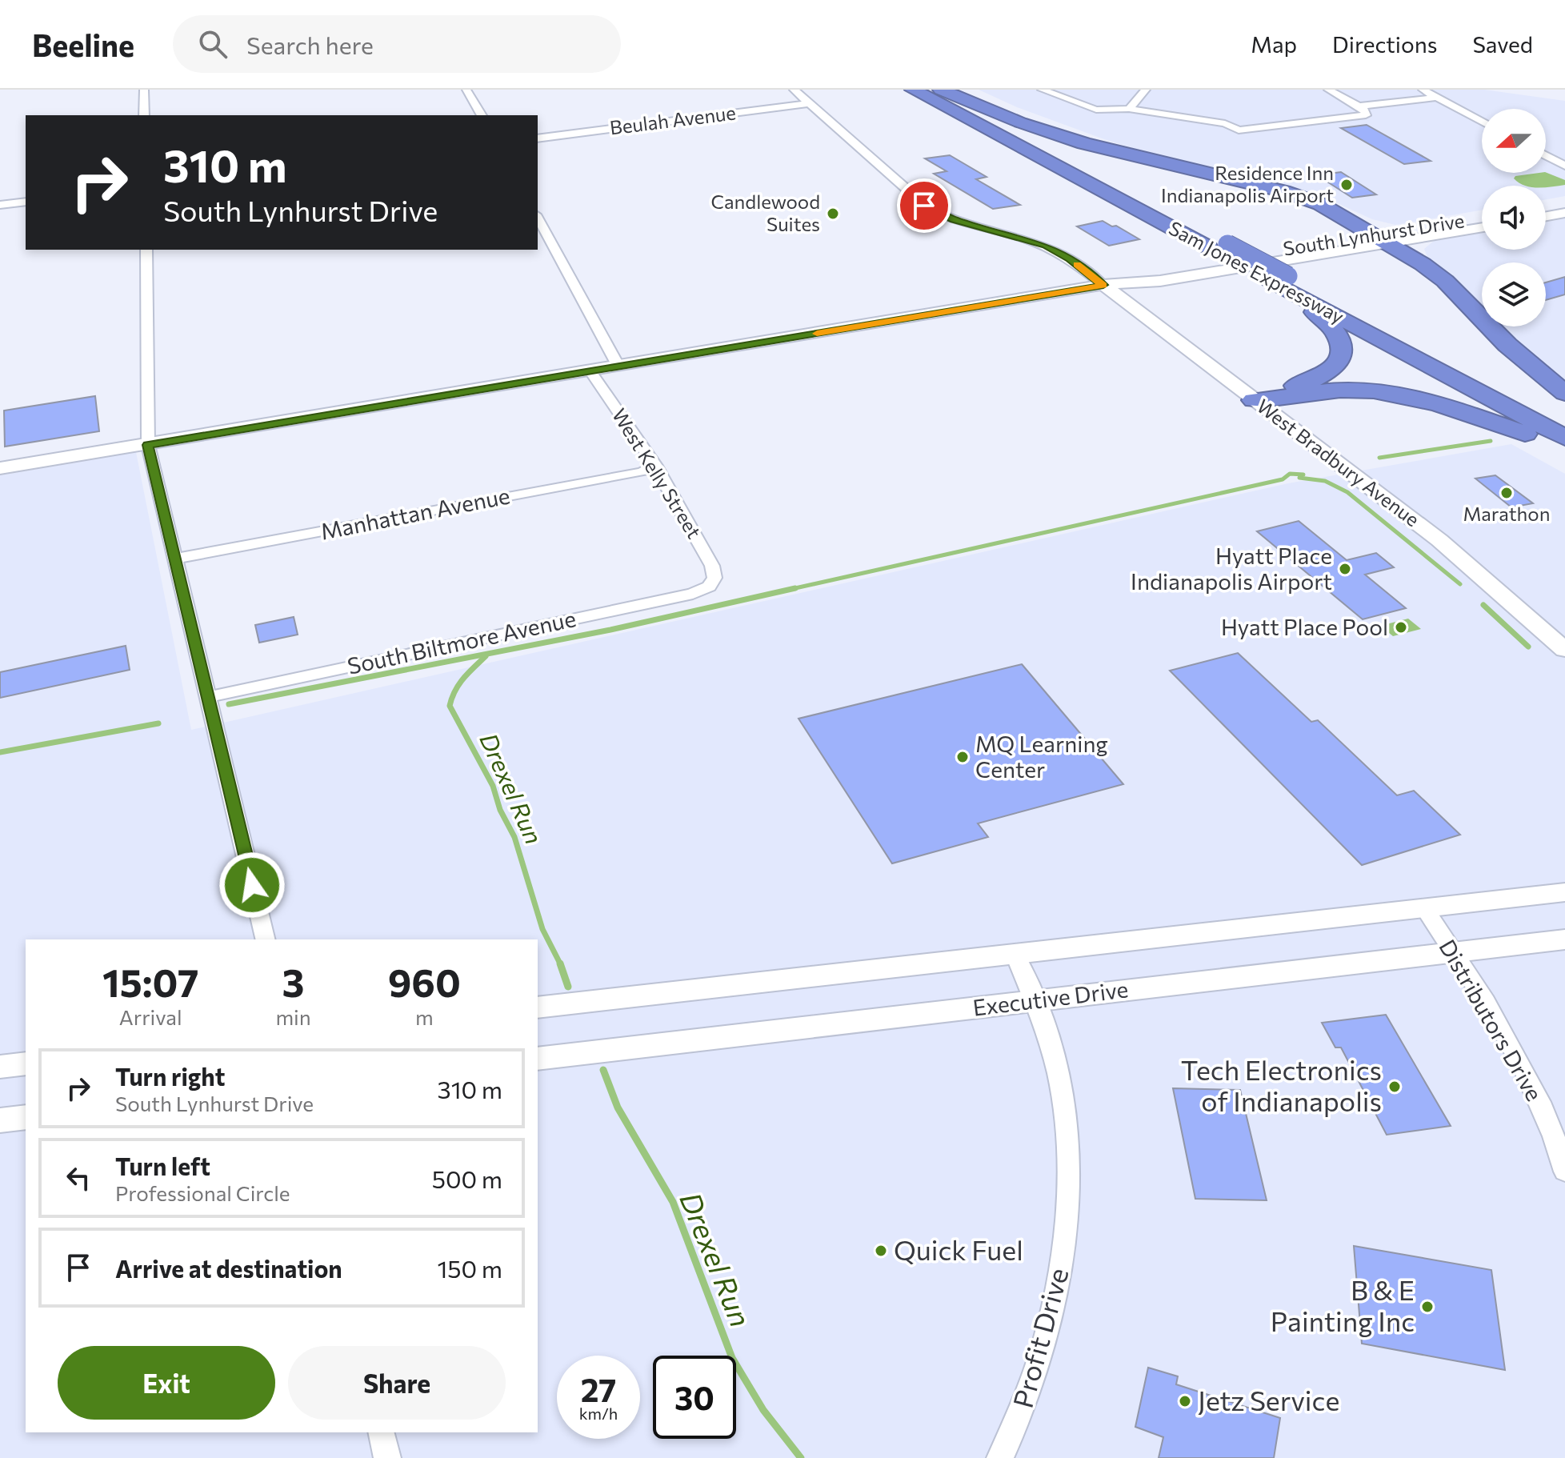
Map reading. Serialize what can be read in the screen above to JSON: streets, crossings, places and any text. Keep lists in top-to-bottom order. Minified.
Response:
{"streets":{"highway":["Sam Jones Expressway"],"main road":["South Lynhurst Drive","West Bradbury Avenue","Executive Drive"],"street":["Beulah Avenue","West Kelly Street","Manhattan Avenue","South Biltmore Avenue","Distributors Drive","Profit Drive"]},"crossings":[["South Lynhurst Drive","West Bradbury Avenue"],["South Lynhurst Drive","West Kelly Street"],["West Kelly Street","Manhattan Avenue"],["West Kelly Street","South Biltmore Avenue"],["Executive Drive","Distributors Drive"],["Executive Drive","Profit Drive"]],"water":["Drexel Run"],"places":["Residence Inn Indianapolis Airport","Candlewood Suites","Marathon","Hyatt Place Indianapolis Airport","Hyatt Place Pool","MQ Learning Center","Tech Electronics of Indianapolis","Quick Fuel","B & E Painting Inc","Jetz Service"],"north":"left","page":{"header":"Beeline","search":"Search here","nav":["Map","Directions","Saved"],"turn":["310 m","South Lynhurst Drive"],"eta":["15:07","Arrival","3","min","960","m"],"list":[{"name":"Turn right","note":"South Lynhurst Drive","value":"310 m"},{"name":"Turn left","note":"Professional Circle","value":"500 m"},{"name":"Arrive at destination","value":"150 m"}],"buttons":["Exit","Share"],"speed":"27 km/h","limit":"30"}}
